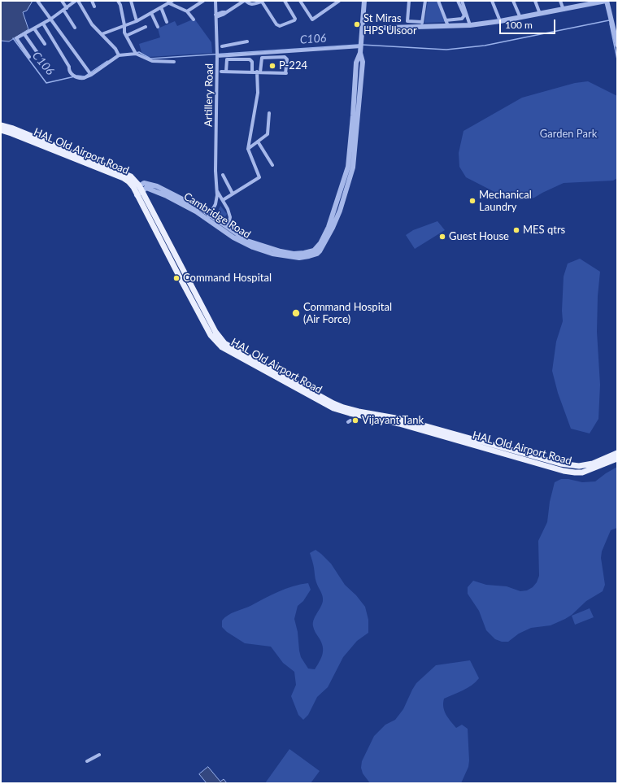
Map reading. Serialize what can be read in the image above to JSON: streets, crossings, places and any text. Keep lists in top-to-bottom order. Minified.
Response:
{"streets":{"main road":["HAL Old Airport Road"],"street":["Artillery Road","Cambridge Road"]},"crossings":[["Artillery Road","Cambridge Road"],["HAL Old Airport Road","Cambridge Road"]],"water":["C106"],"parks":["Garden Park"],"places":["St Miras HPS Ulsoor","P-224","Mechanical Laundry","MES qtrs","Guest House","Command Hospital","Command Hospital (Air Force)","Vijayant Tank"],"scale_bar":"100 m"}
